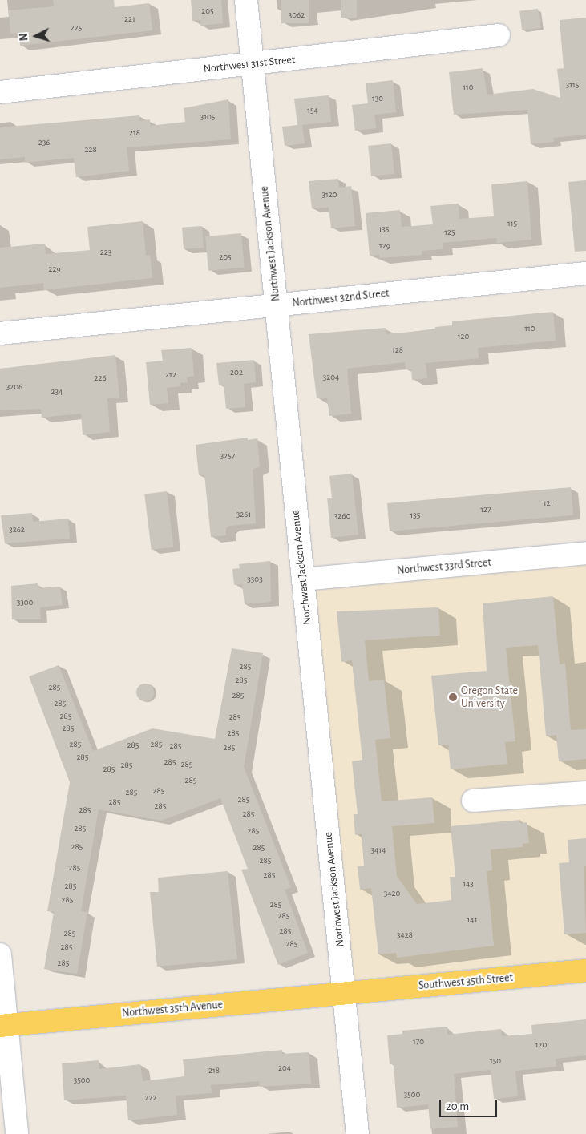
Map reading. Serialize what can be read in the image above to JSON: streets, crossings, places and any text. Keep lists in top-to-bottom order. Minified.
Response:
{"streets":{"main road":["Southwest 35th Street","Northwest 35th Avenue"],"street":["Northwest 31st Street","Northwest Jackson Avenue","Northwest 32nd Street","Northwest 33rd Street"]},"crossings":[["Northwest 31st Street","Northwest Jackson Avenue"],["Northwest Jackson Avenue","Northwest 32nd Street"],["Northwest Jackson Avenue","Northwest 33rd Street"],["Northwest Jackson Avenue","Southwest 35th Street"],["Northwest Jackson Avenue","Northwest 35th Avenue"],["Southwest 35th Street","Northwest 35th Avenue"]],"places":["Oregon State University"],"house_numbers":["205","3062","221","225","3115","110","130","154","3105","218","236","228","3120","115","135","125","129","223","205","229","110","120","128","202","212","3204","226","3206","234","3257","121","127","3261","135","3260","3262","3303","3300","285","285","285","285","285","285","285","285","285","285","285","285","285","285","285","285","285","285","285","285","285","285","285","285","285","285","285","285","285","285","285","3414","285","285","285","143","285","3420","285","285","285","141","285","285","3428","285","285","285","170","120","150","204","218","3500","3500","222"],"scale_bar":"20 m","north":"left"}
